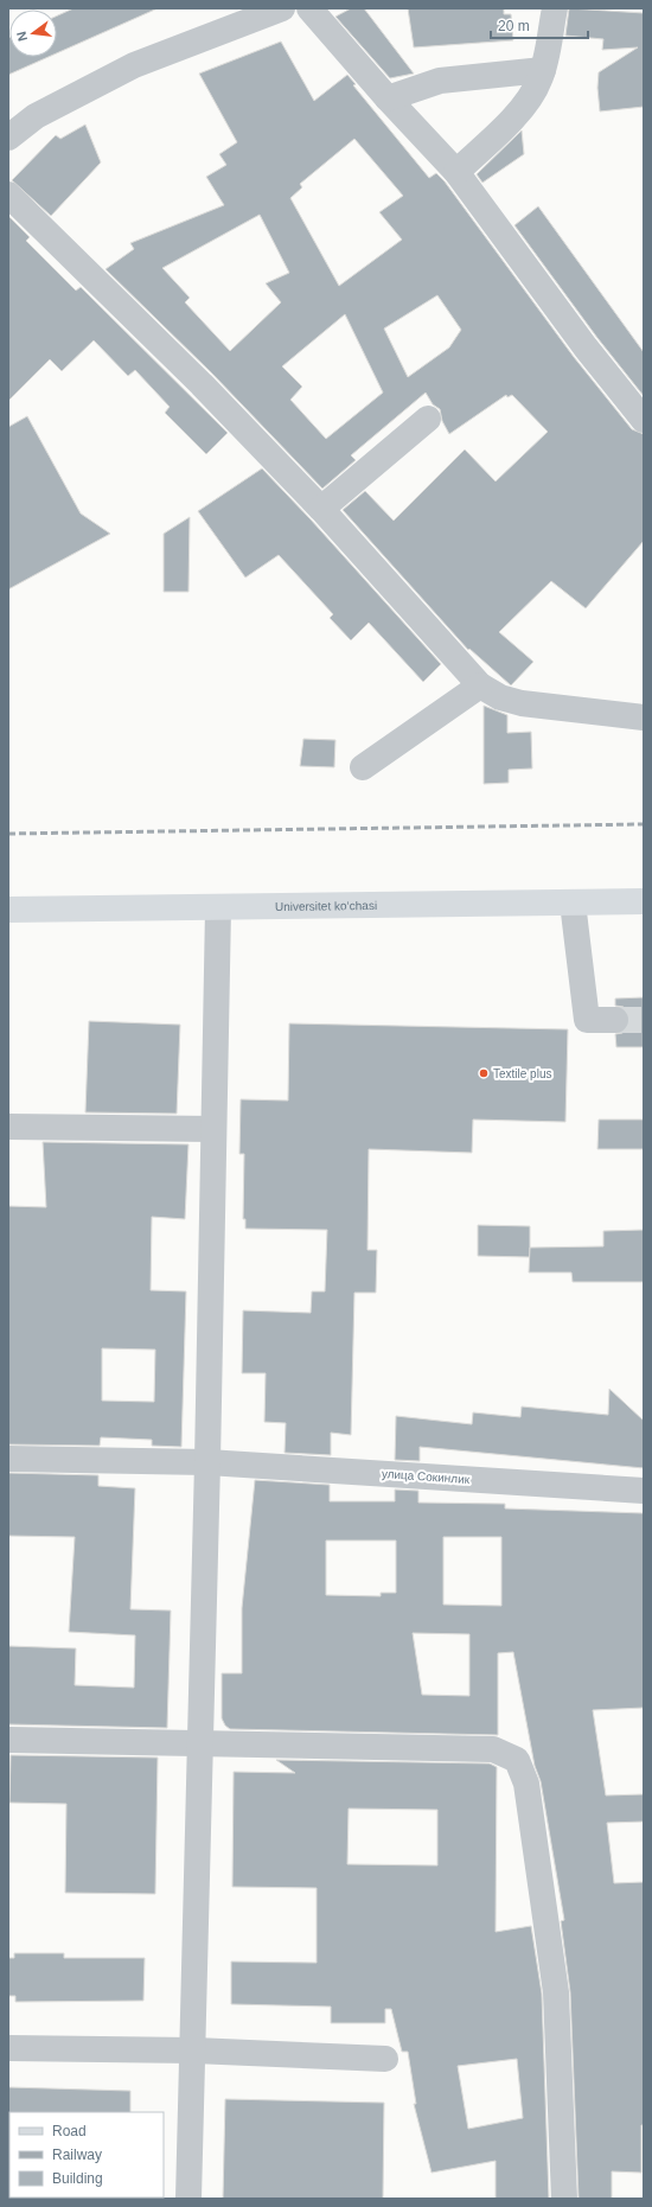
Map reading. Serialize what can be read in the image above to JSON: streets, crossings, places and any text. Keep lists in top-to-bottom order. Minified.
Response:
{"streets":{"main road":["Universitet kо‘chasi"],"street":["улица Сокинлик"]},"places":["Textile plus"],"legend":["Road","Railway","Building"],"scale_bar":"20 m","north":"left"}
